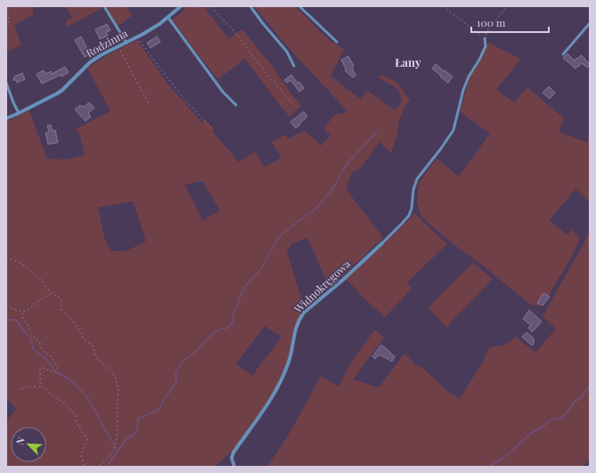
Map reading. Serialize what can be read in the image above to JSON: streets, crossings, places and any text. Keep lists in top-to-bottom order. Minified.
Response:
{"streets":{"street":["Rodzinna","Widnokręgowa"]},"districts":["Łany"],"scale_bar":"100 m","north":"top left"}
